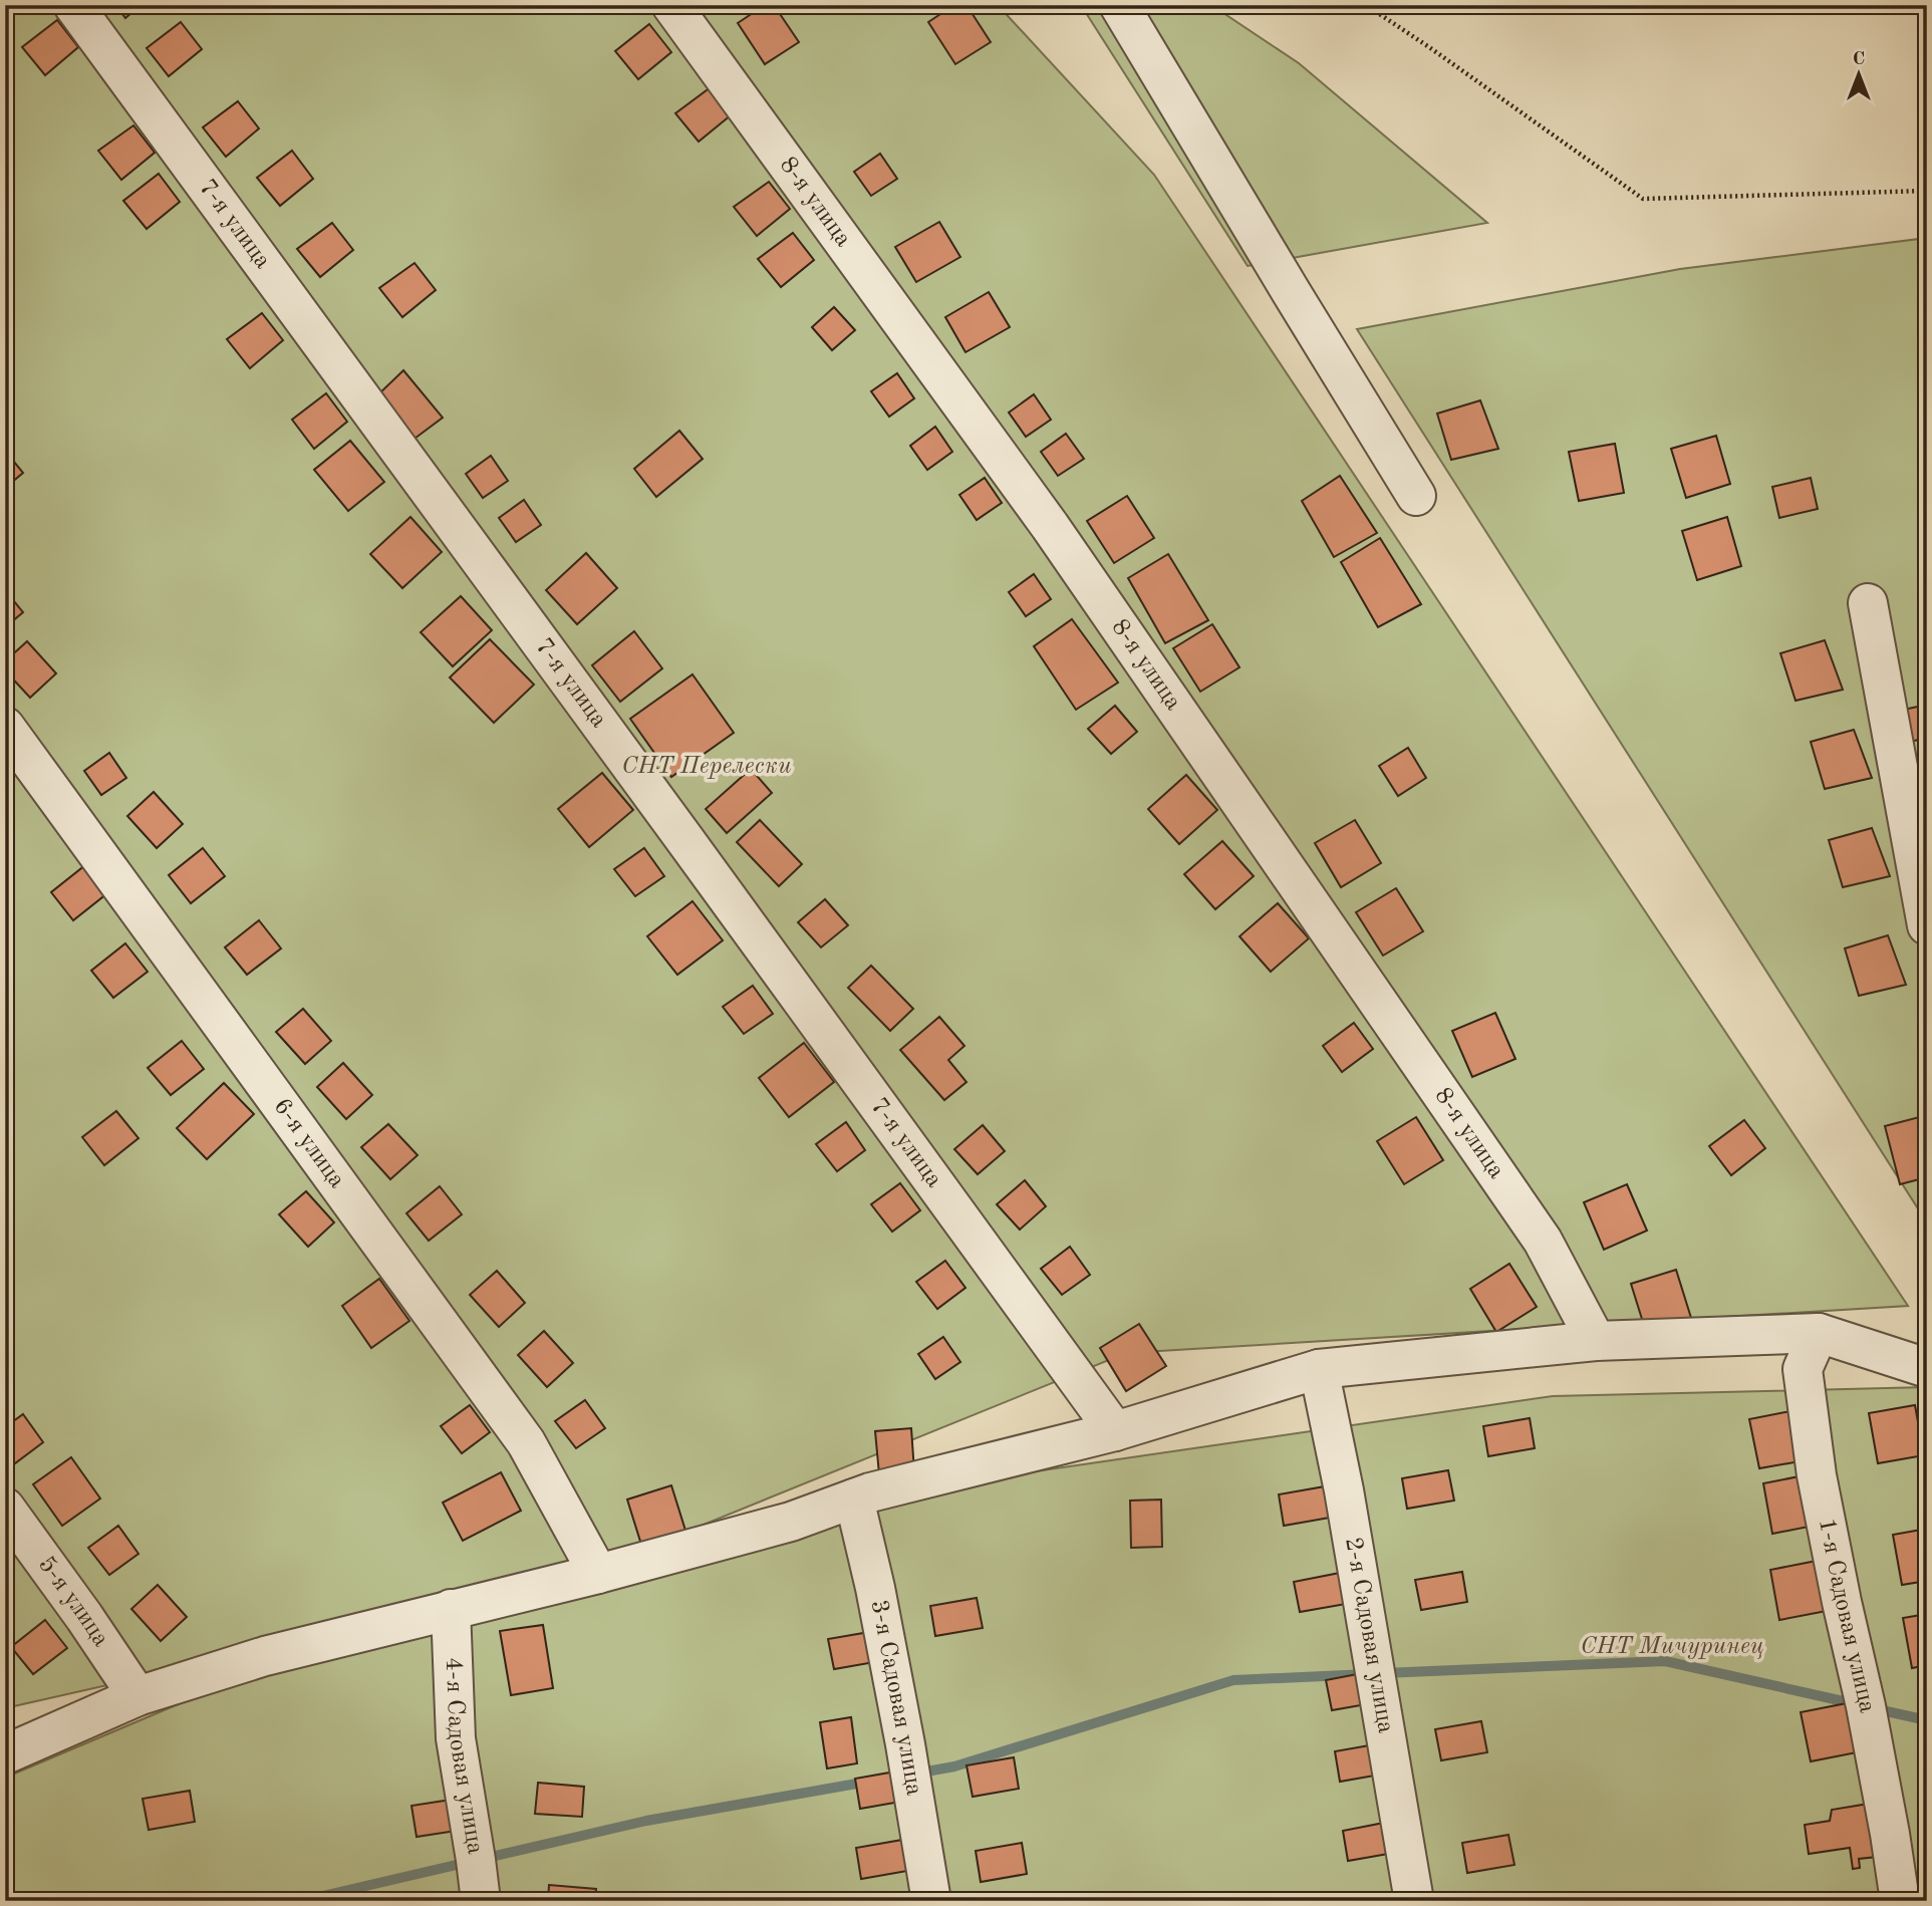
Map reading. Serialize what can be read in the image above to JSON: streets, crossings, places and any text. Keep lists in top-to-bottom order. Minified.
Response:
{"streets":{"street":["8-я улица","7-я улица","6-я улица","5-я улица","1-я Садовая улица","2-я Садовая улица","3-я Садовая улица","4-я Садовая улица"]},"parks":["СНТ Перелески","СНТ Мичуринец"],"north":"top"}
